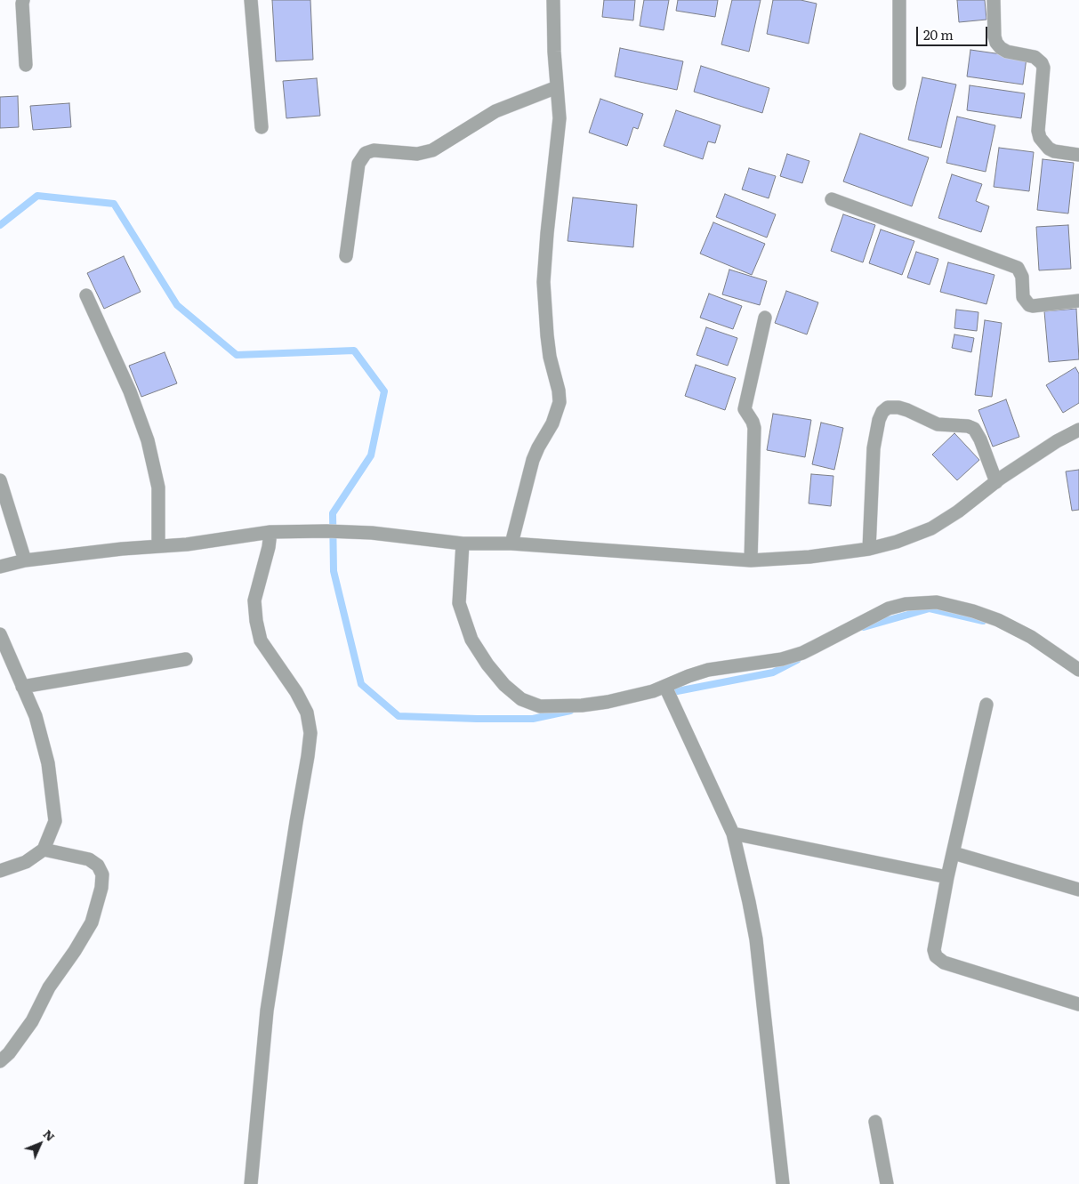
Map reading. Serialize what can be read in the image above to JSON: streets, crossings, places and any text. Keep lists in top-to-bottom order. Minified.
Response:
{"scale_bar":"20 m","north":"top right"}
